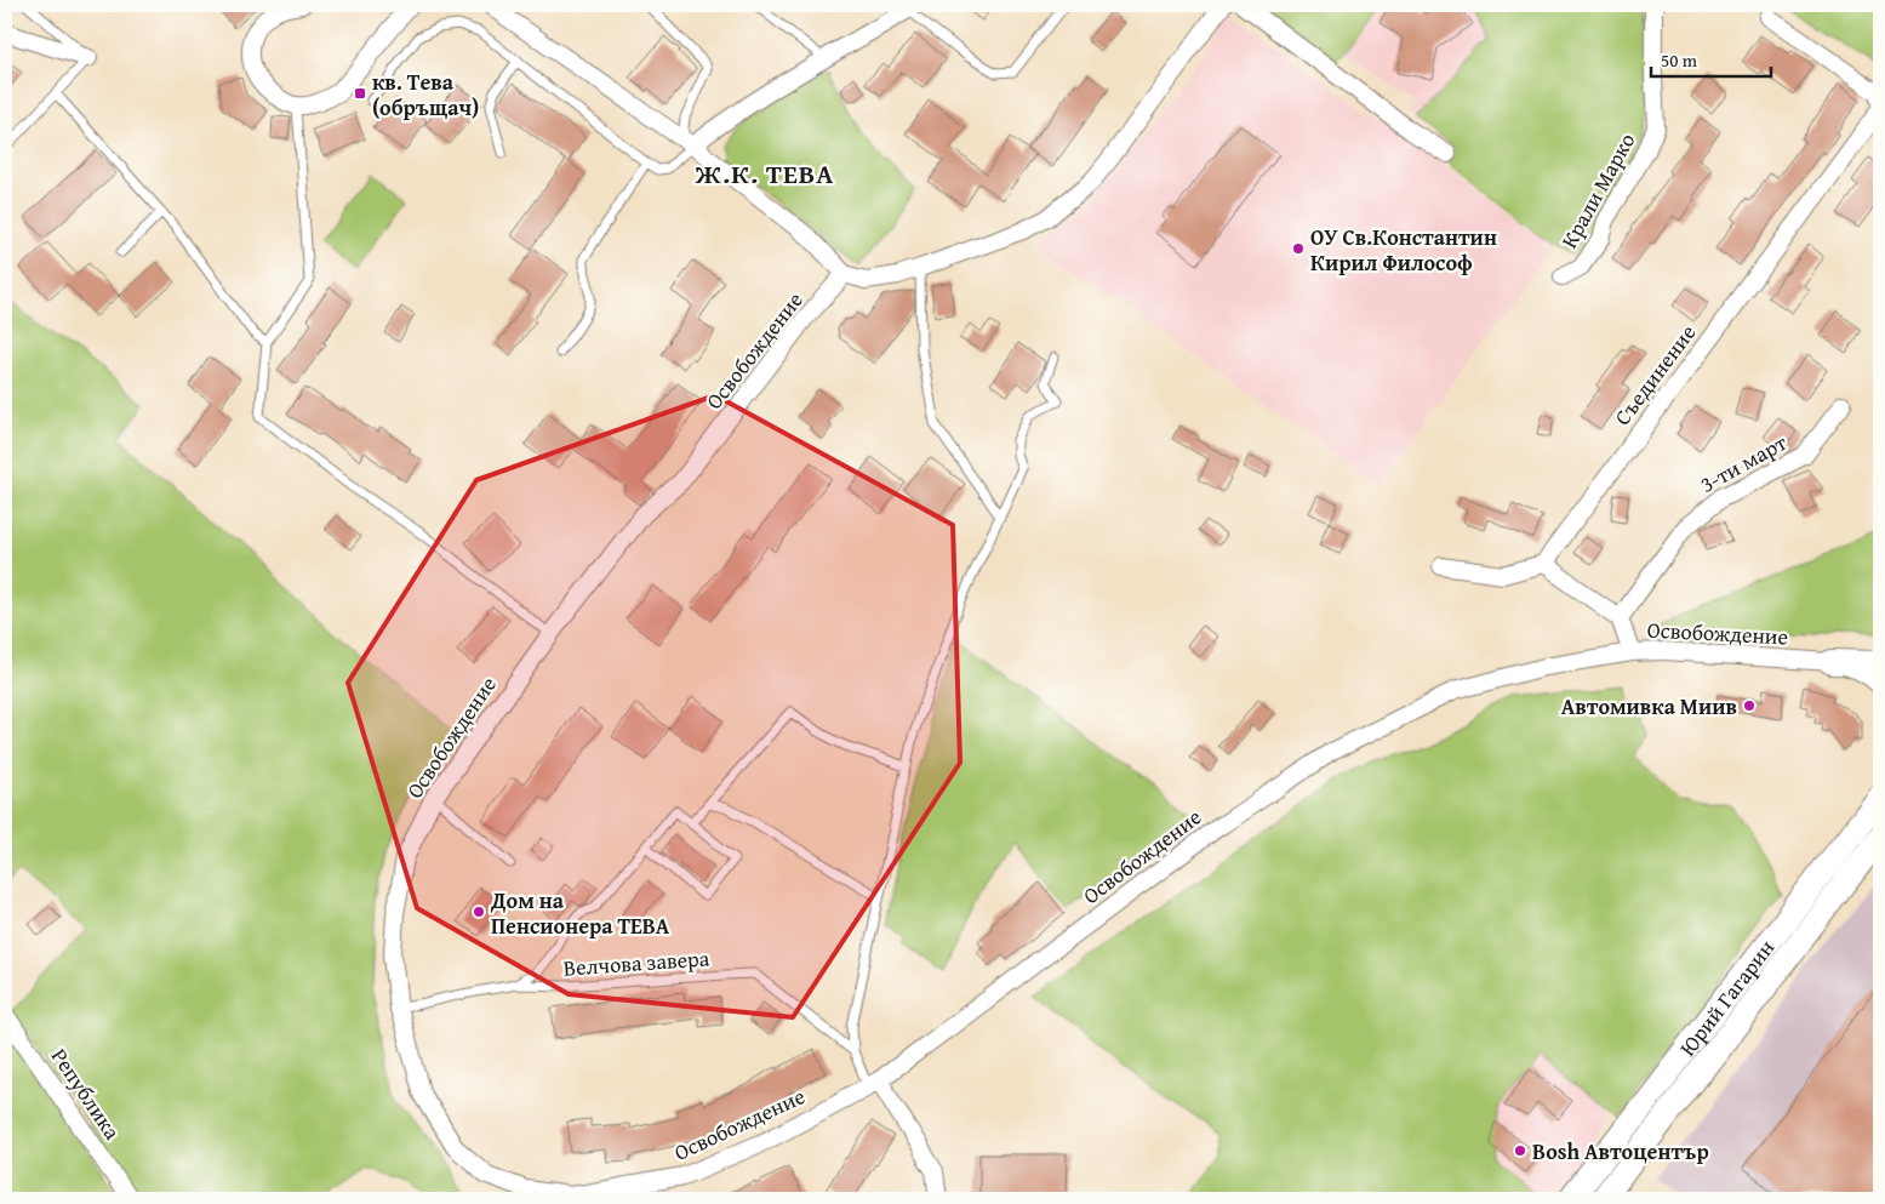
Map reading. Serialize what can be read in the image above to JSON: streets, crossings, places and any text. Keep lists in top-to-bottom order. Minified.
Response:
{"streets":{"street":["Крали Марко","Освобождение","Съединение","3-ти март","Юрий Гагарин","Република"],"lane":["Велчова завера"]},"crossings":[["Освобождение","Велчова завера"]],"districts":["Ж.К. ТЕВА"],"places":{"transit":["кв. Тева (обръщач)"],"other":["ОУ Св.Константин Кирил Философ","Автомивка Миив","Дом на Пенсионера ТЕВА","Bosh Автоцентър"]},"scale_bar":"50 m"}
